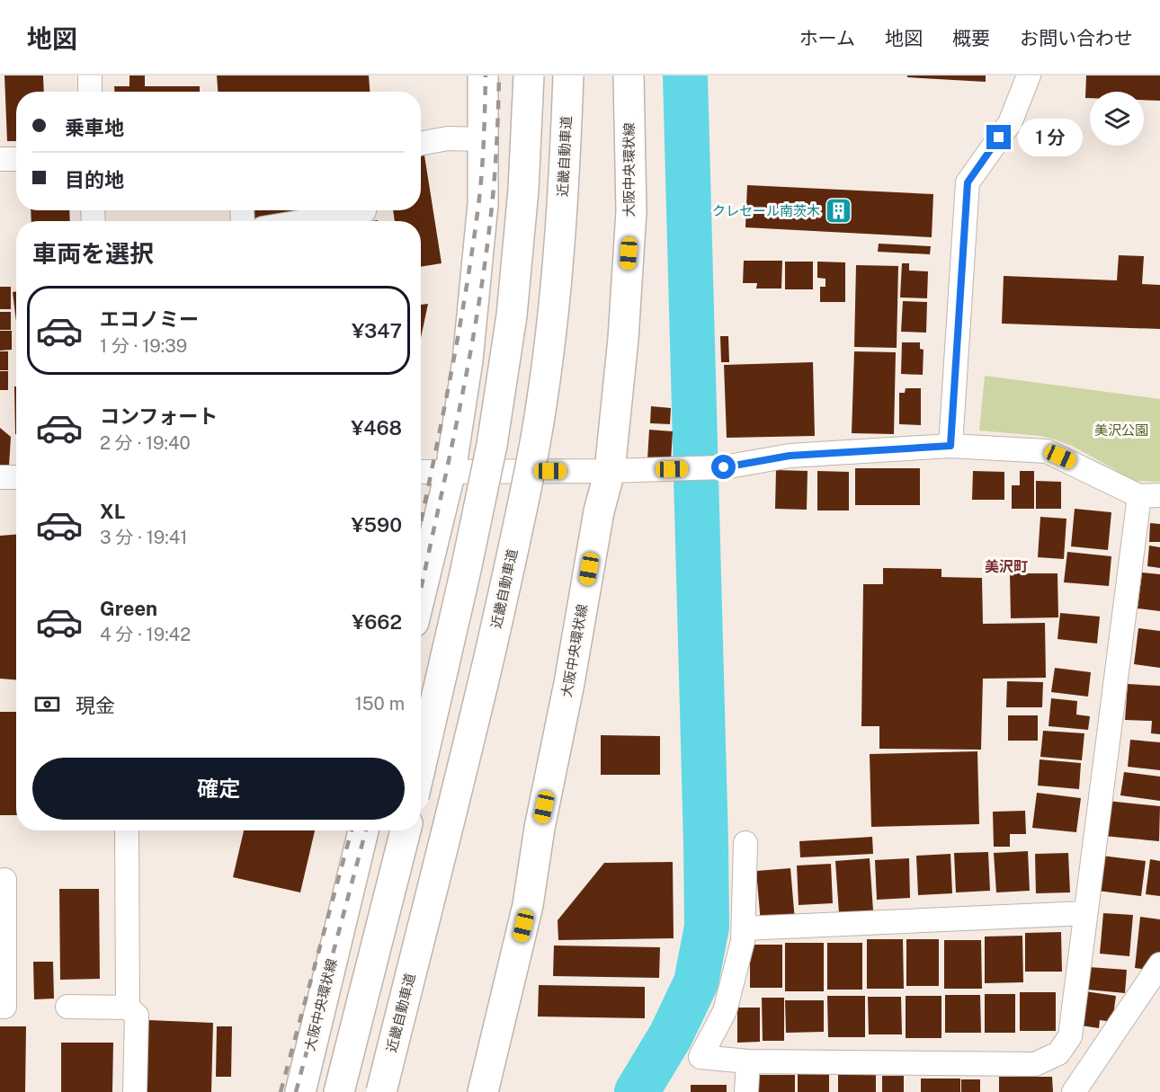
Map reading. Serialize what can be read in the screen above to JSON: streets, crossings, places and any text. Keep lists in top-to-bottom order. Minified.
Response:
{"streets":{"main road":["近畿自動車道","大阪中央環状線"]},"districts":["美沢町"],"parks":["美沢公園"],"places":{"building":["クレセール南茨木"]},"page":{"header":"地図","nav":["ホーム","地図","概要","お問い合わせ"],"banner":["乗車地","目的地"],"bubble":"1 分","heading":"車両を選択","list":[{"name":"エコノミー","note":"1 分 · 19:39","value":"¥347"},{"name":"コンフォート","note":"2 分 · 19:40","value":"¥468"},{"name":"XL","note":"3 分 · 19:41","value":"¥590"},{"name":"Green","note":"4 分 · 19:42","value":"¥662"}],"pay":["現金","150 m"],"buttons":"確定"}}
